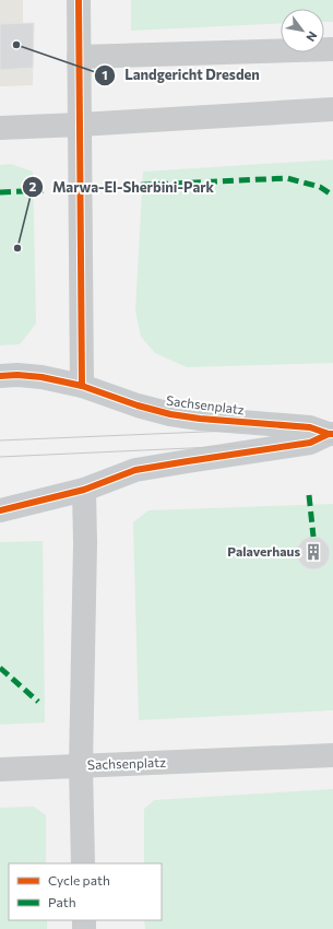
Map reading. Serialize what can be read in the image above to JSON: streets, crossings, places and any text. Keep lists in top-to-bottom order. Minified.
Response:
{"streets":{"main road":["Sachsenplatz"]},"places":{"other":["Landgericht Dresden","Marwa-El-Sherbini-Park"],"building":["Palaverhaus"]},"legend":["Cycle path","Path"],"north":"bottom right"}
